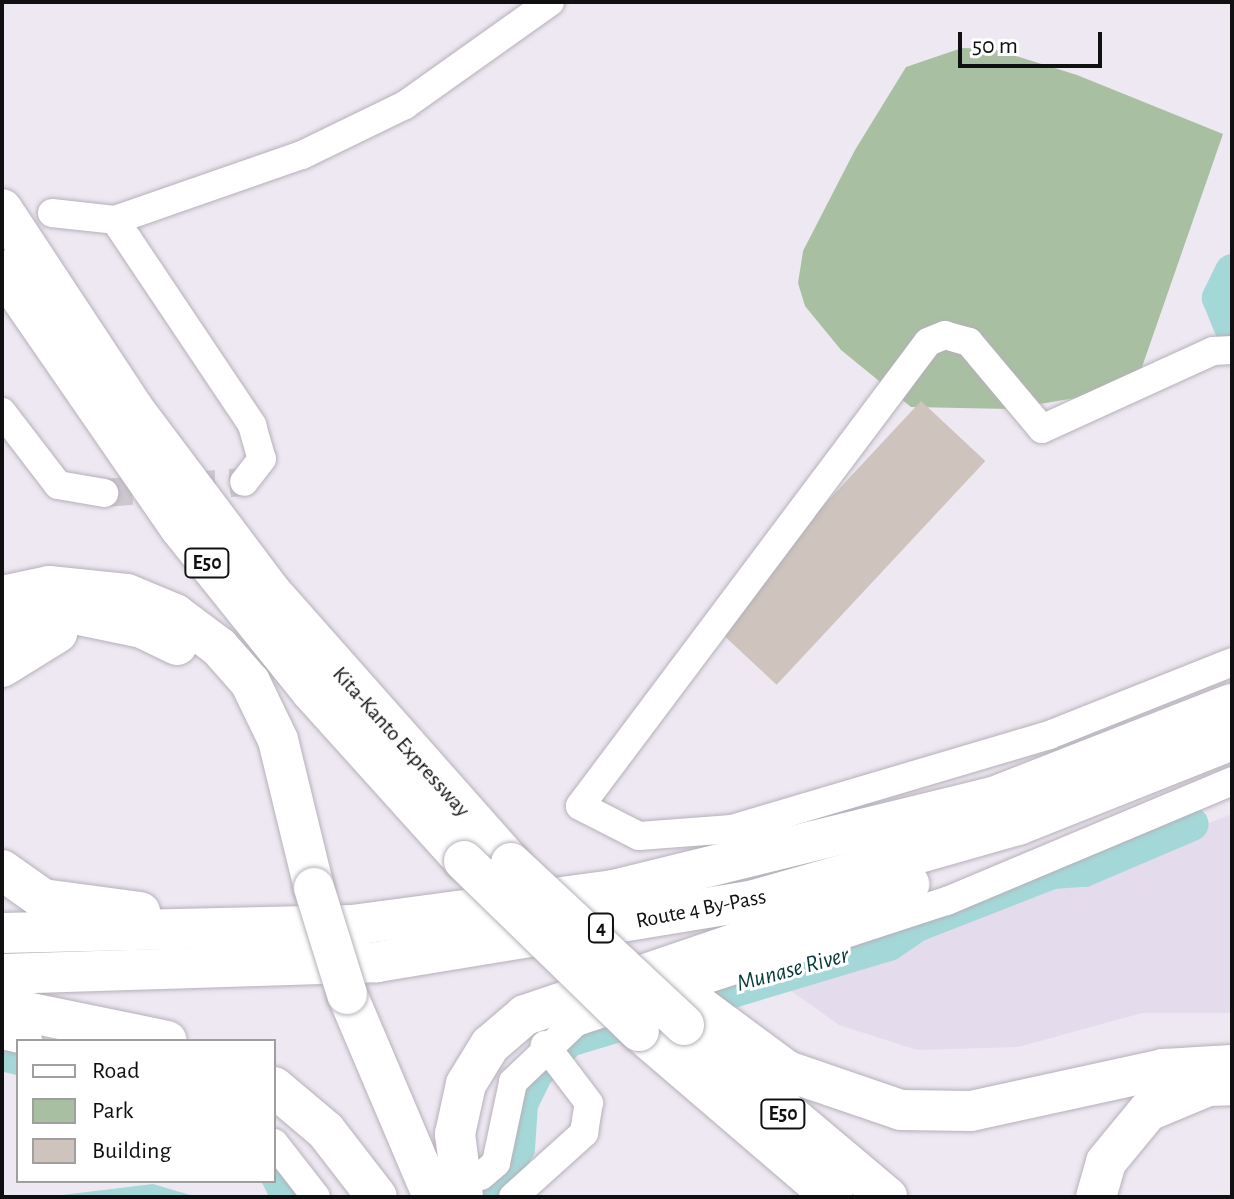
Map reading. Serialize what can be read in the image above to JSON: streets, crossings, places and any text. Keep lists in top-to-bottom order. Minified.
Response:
{"streets":{"highway":["E50","Kita-Kanto Expressway","Route 4 By-Pass","4"]},"crossings":[["E50","Kita-Kanto Expressway"]],"water":["Munase River"],"legend":["Road","Park","Building"],"scale_bar":"50 m"}
